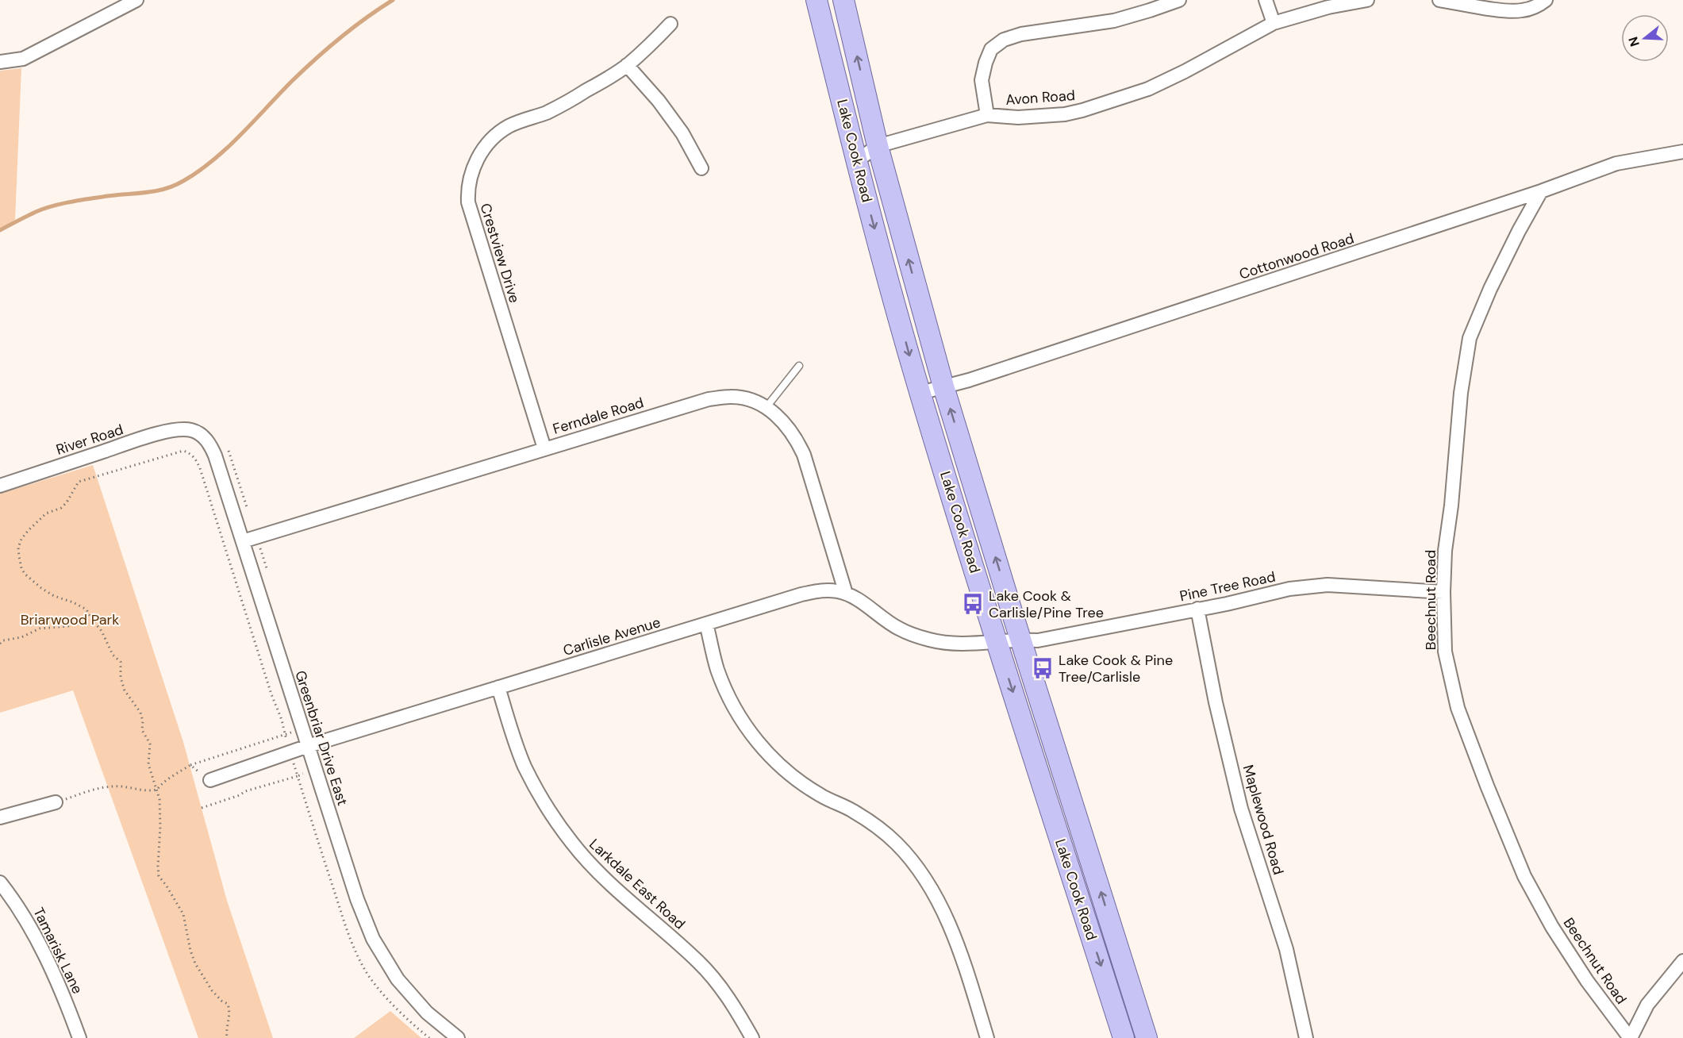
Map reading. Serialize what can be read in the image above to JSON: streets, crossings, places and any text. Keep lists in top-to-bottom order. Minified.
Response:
{"streets":{"main road":["Lake Cook Road"],"street":["Avon Road","Crestview Drive","Cottonwood Road","Ferndale Road","River Road","Pine Tree Road","Beechnut Road","Carlisle Avenue","Greenbriar Drive East","Maplewood Road","Larkdale East Road","Tamarisk Lane"]},"crossings":[["Avon Road","Lake Cook Road"],["Lake Cook Road","Cottonwood Road"],["Lake Cook Road","Pine Tree Road"],["Lake Cook Road","Carlisle Avenue"],["Crestview Drive","Ferndale Road"],["Cottonwood Road","Beechnut Road"],["Ferndale Road","Carlisle Avenue"],["Ferndale Road","Greenbriar Drive East"],["River Road","Greenbriar Drive East"],["Pine Tree Road","Beechnut Road"],["Pine Tree Road","Carlisle Avenue"],["Pine Tree Road","Maplewood Road"],["Carlisle Avenue","Greenbriar Drive East"],["Carlisle Avenue","Larkdale East Road"]],"parks":["Briarwood Park"],"places":{"bus stop":["Lake Cook & Carlisle/Pine Tree","Lake Cook & Pine Tree/Carlisle"]},"north":"left"}
